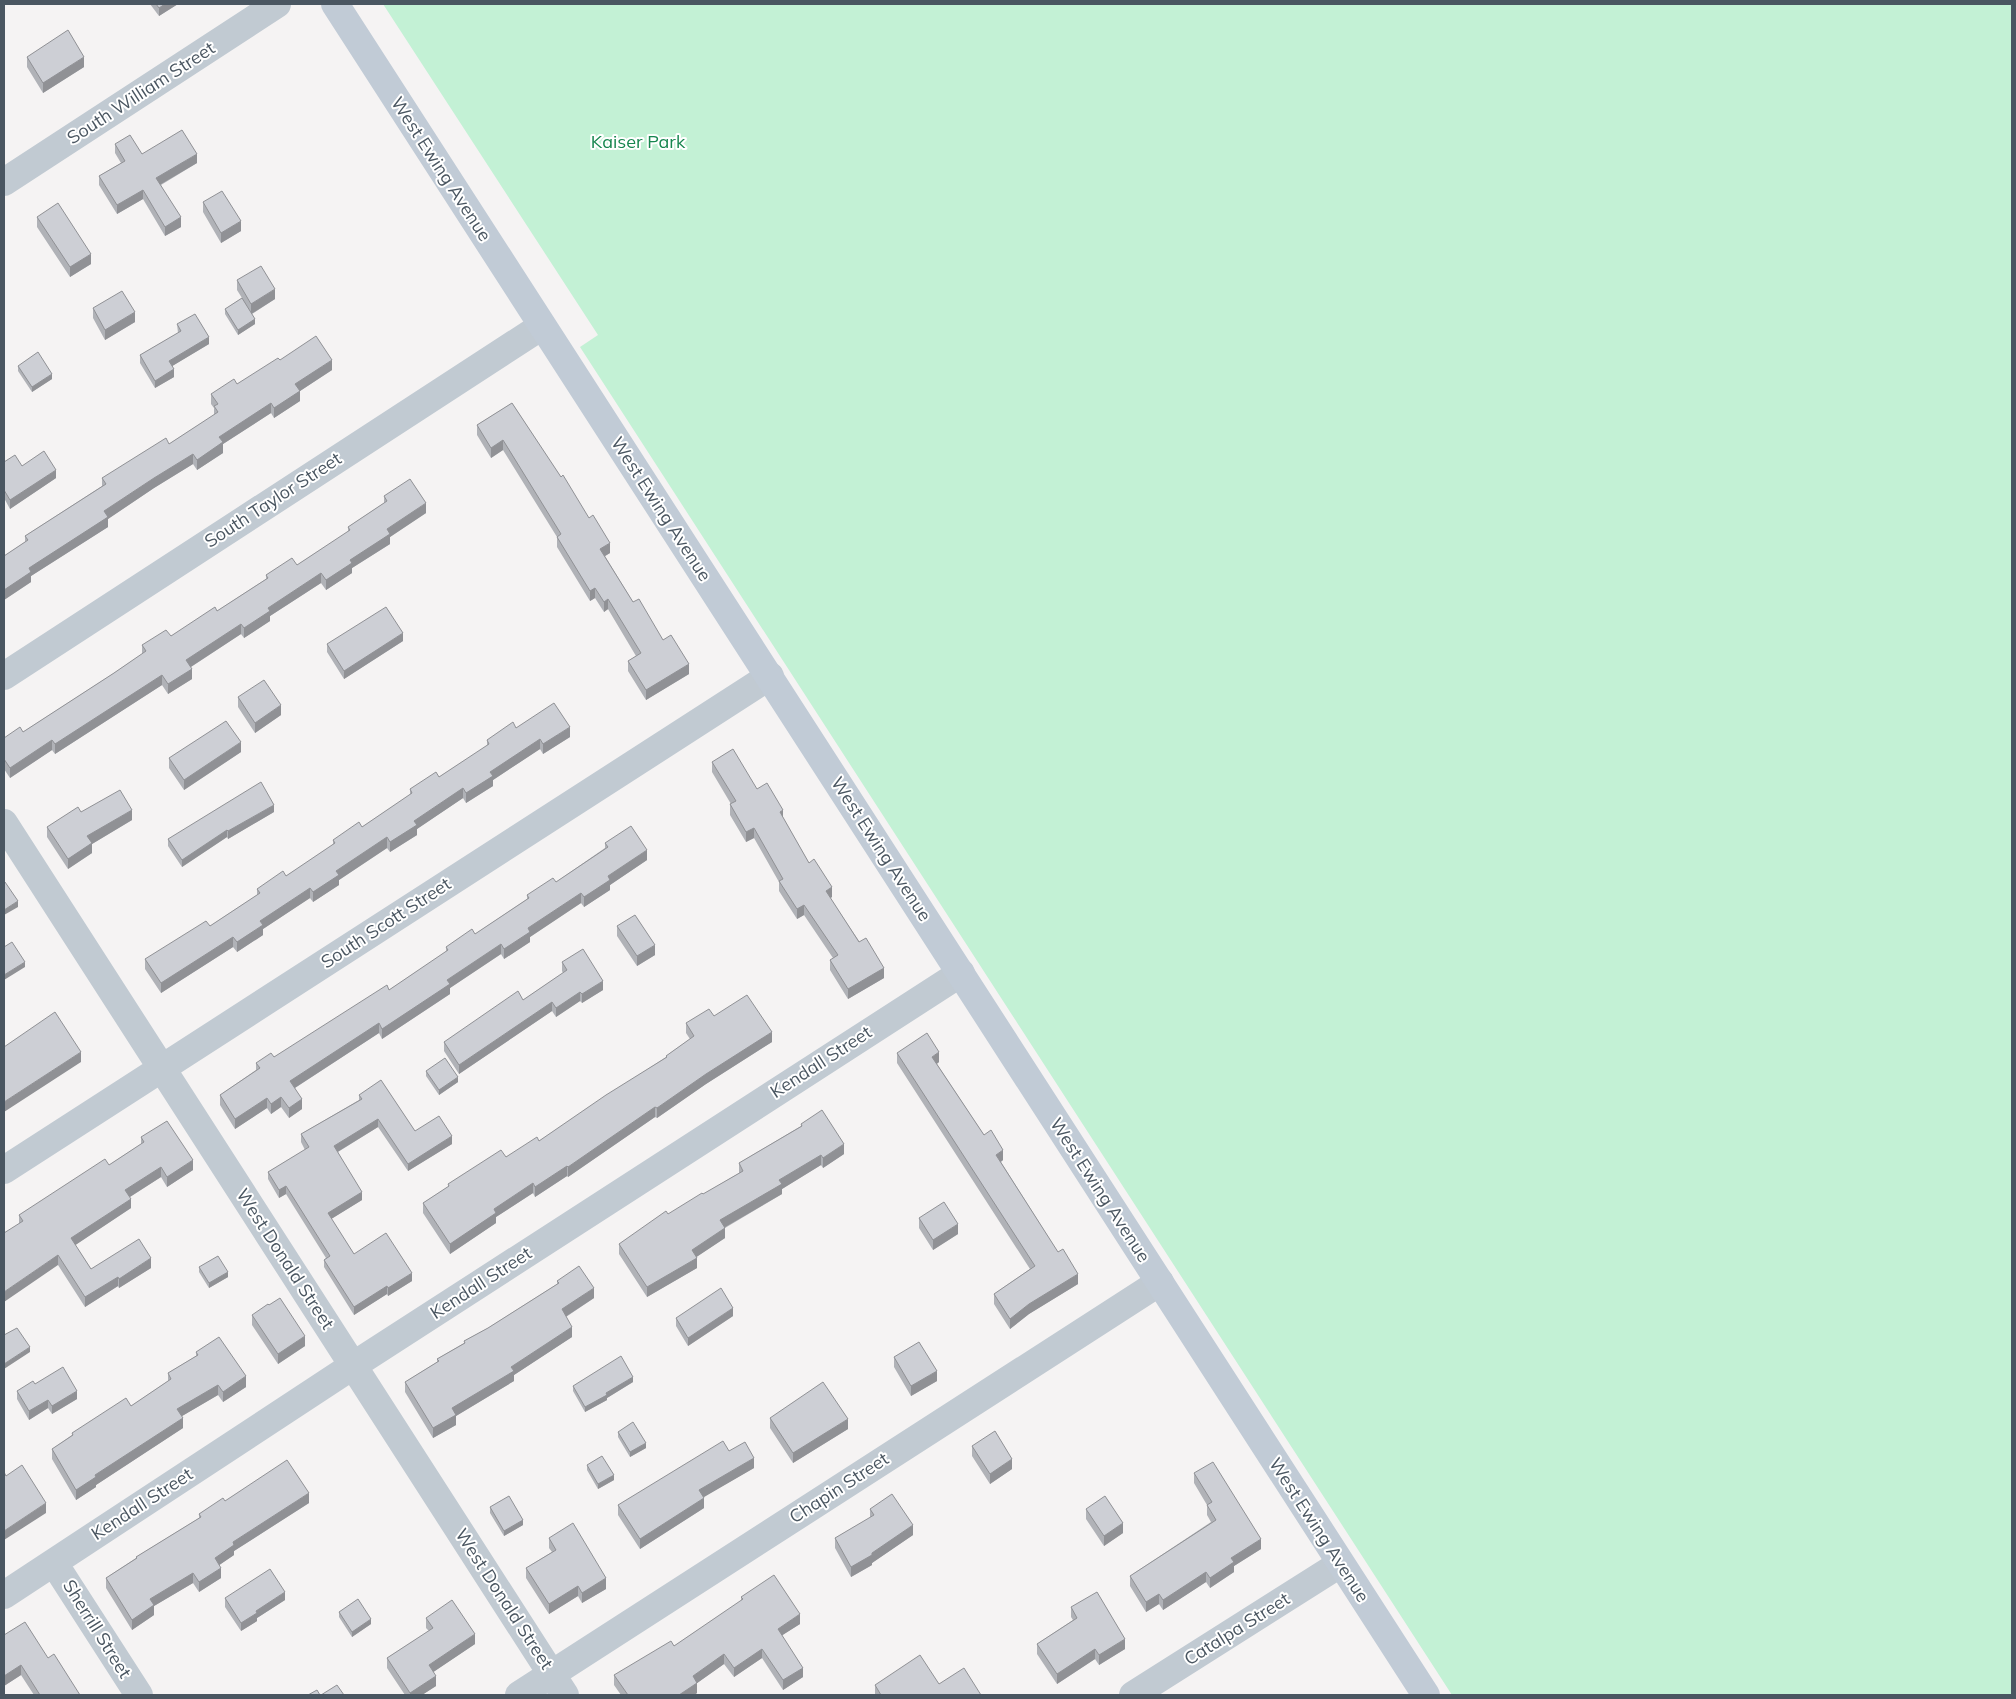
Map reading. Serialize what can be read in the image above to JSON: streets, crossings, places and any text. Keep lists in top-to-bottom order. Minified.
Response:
{"streets":{"street":["South William Street","West Ewing Avenue","South Taylor Street","South Scott Street","Kendall Street","West Donald Street","Chapin Street","Sherrill Street","Catalpa Street"]},"crossings":[["West Ewing Avenue","South Taylor Street"],["West Ewing Avenue","South Scott Street"],["West Ewing Avenue","Kendall Street"],["West Ewing Avenue","Chapin Street"],["West Ewing Avenue","Catalpa Street"],["South Scott Street","West Donald Street"],["Kendall Street","West Donald Street"],["Kendall Street","Sherrill Street"],["West Donald Street","Chapin Street"]],"parks":["Kaiser Park"]}
